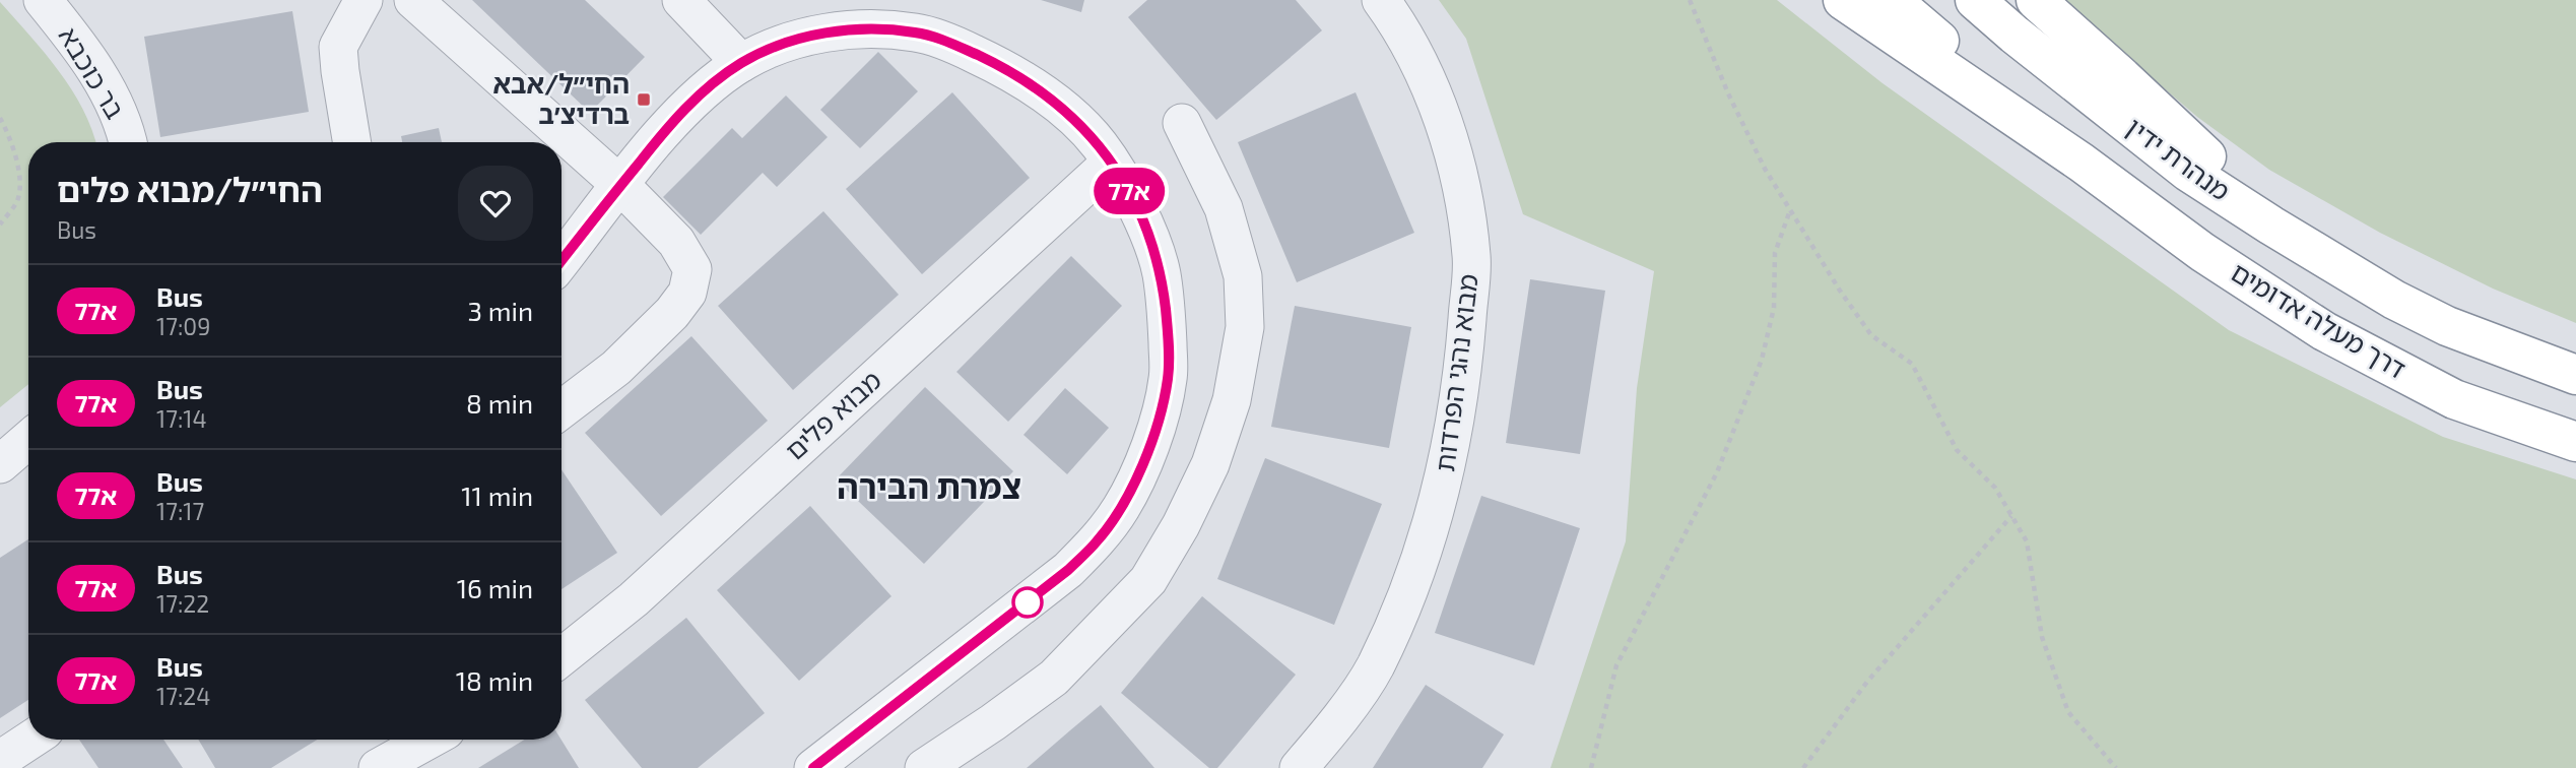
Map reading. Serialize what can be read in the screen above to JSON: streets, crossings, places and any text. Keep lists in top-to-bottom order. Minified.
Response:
{"streets":{"highway":["מנהרת ידין","דרך מעלה אדומים"],"street":["בר כוכבא","מבוא נהגי הפרדות","מבוא פלים"]},"districts":["צמרת הבירה"],"places":{"transit":["החי״ל/אבא ברדיצ׳ב"]},"lines":["bus line 77א"],"page":{"on_map":"77א","heading":["החי״ל/מבוא פלים","Bus"],"list":[{"mark":"77א","name":"Bus","note":"17:09","value":"3 min"},{"mark":"77א","name":"Bus","note":"17:14","value":"8 min"},{"mark":"77א","name":"Bus","note":"17:17","value":"11 min"},{"mark":"77א","name":"Bus","note":"17:22","value":"16 min"},{"mark":"77א","name":"Bus","note":"17:24","value":"18 min"}]}}
